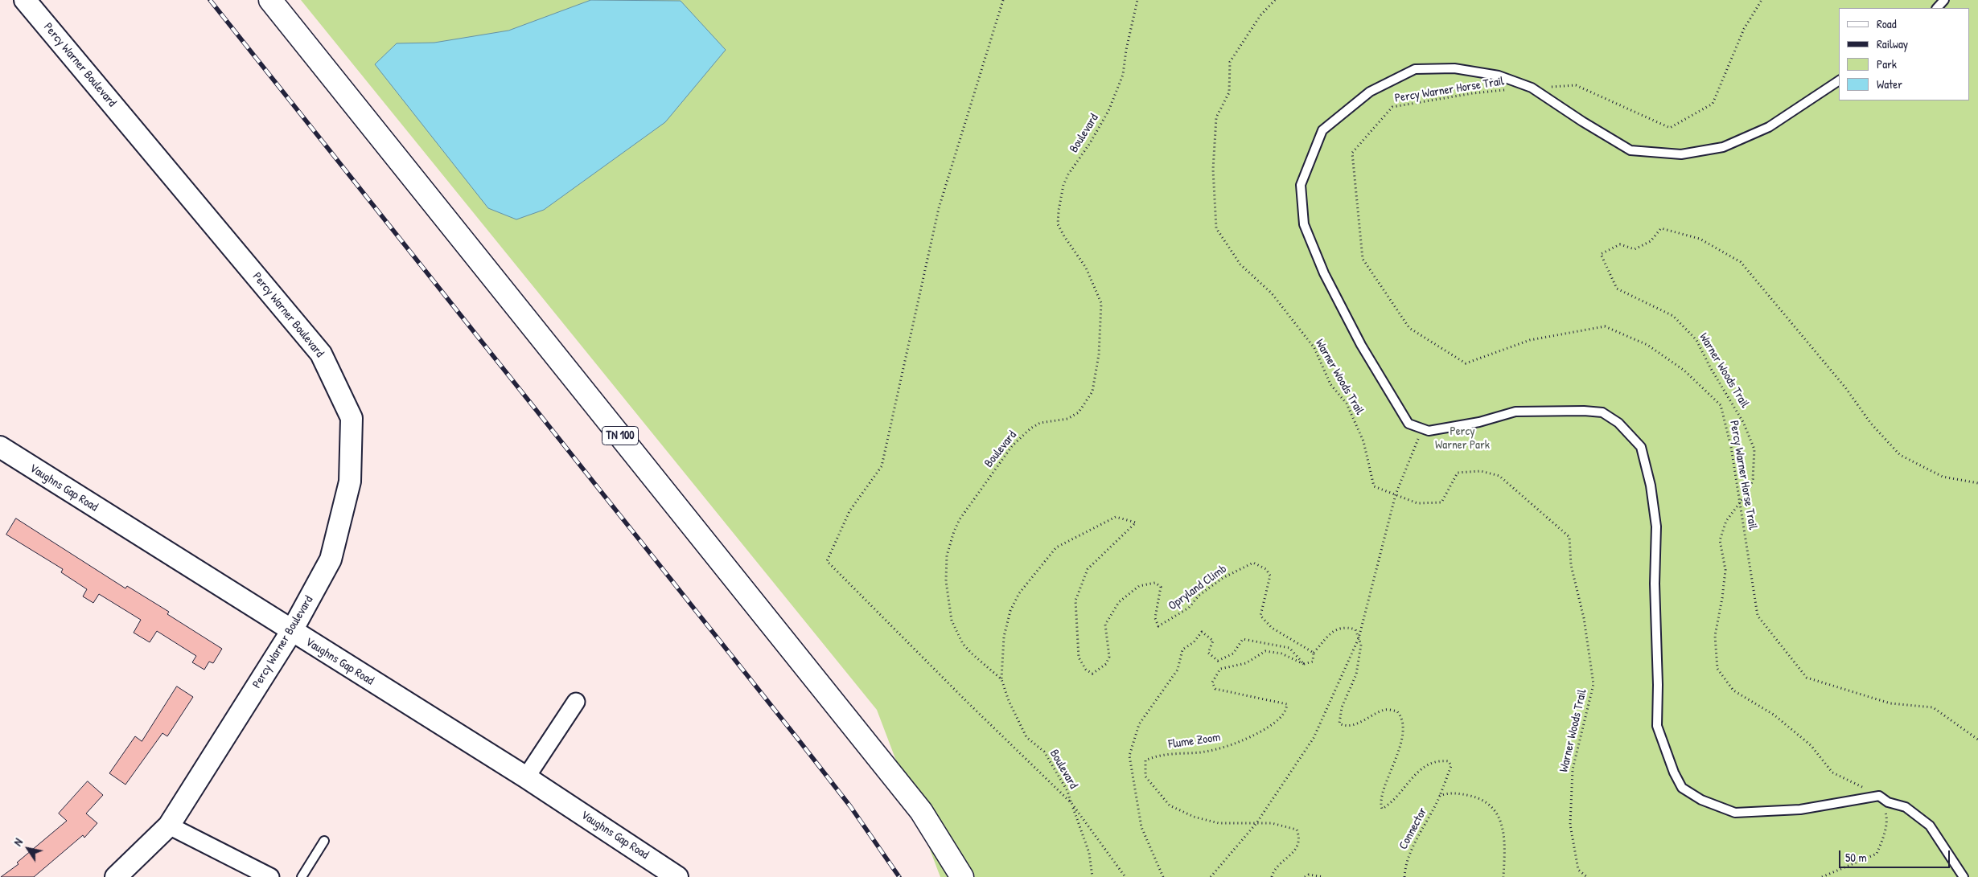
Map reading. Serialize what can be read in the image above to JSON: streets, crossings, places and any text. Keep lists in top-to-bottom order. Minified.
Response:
{"streets":{"main road":["TN 100"],"street":["Percy Warner Boulevard","Vaughns Gap Road"],"path":["Percy Warner Horse Trail","Boulevard","Warner Woods Trail","Opryland Climb","Flume Zoom","Connector"]},"crossings":[["Percy Warner Boulevard","Vaughns Gap Road"],["Percy Warner Horse Trail","Warner Woods Trail"],["Boulevard","Opryland Climb"]],"parks":["Percy Warner Park"],"legend":["Road","Railway","Park","Water"],"scale_bar":"50 m","north":"top left"}
